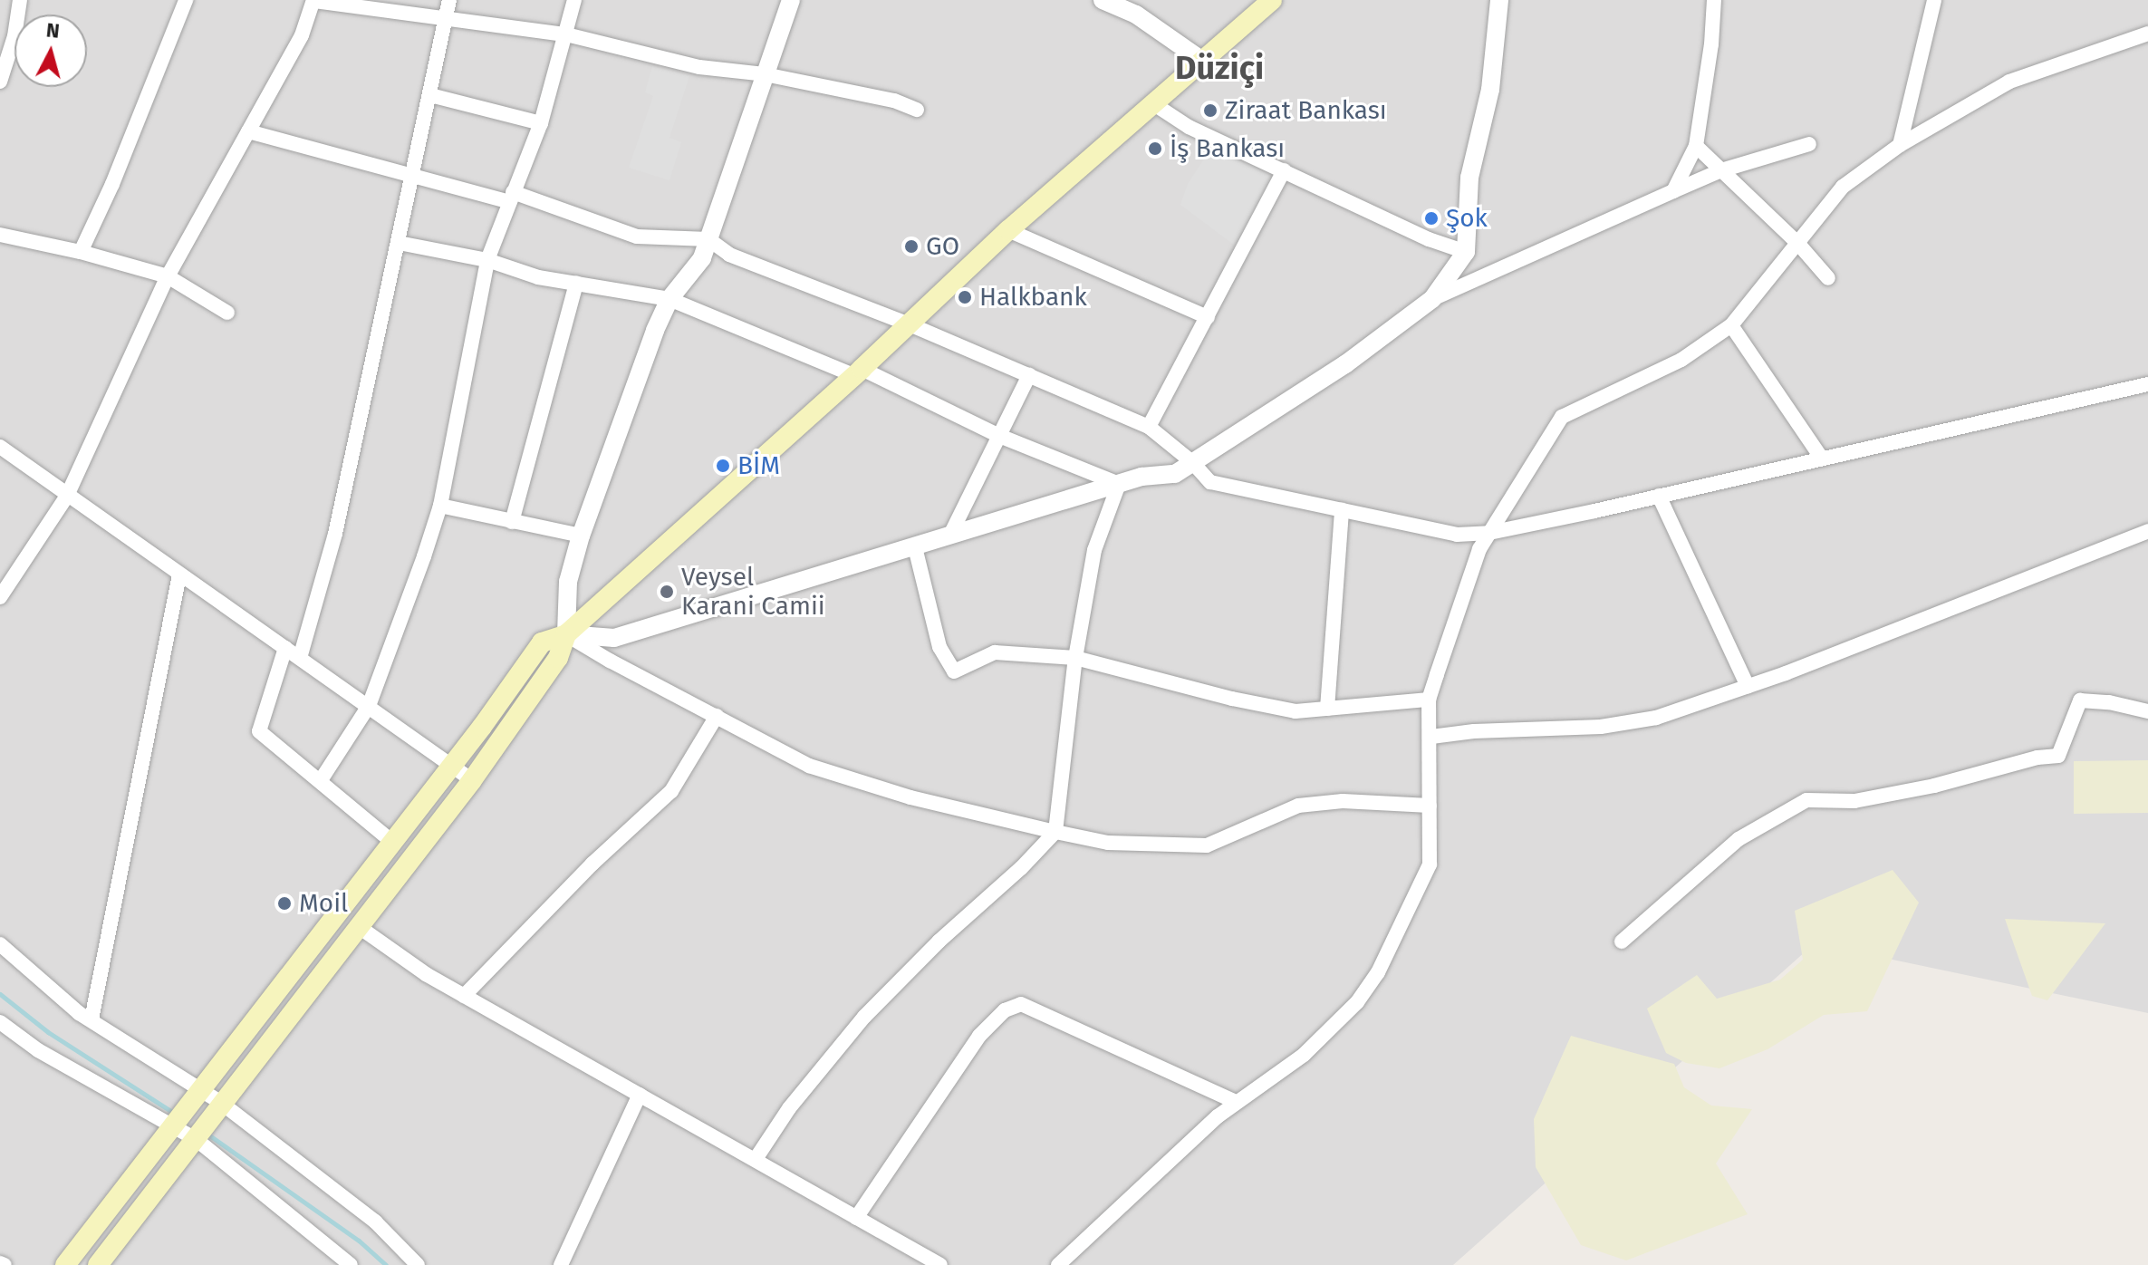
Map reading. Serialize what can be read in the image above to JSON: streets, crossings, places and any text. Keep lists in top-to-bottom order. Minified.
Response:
{"districts":["Düziçi"],"places":["Ziraat Bankası","İş Bankası","Şok","GO","Halkbank","BİM","Veysel Karani Camii","Moil"],"north":"top"}
